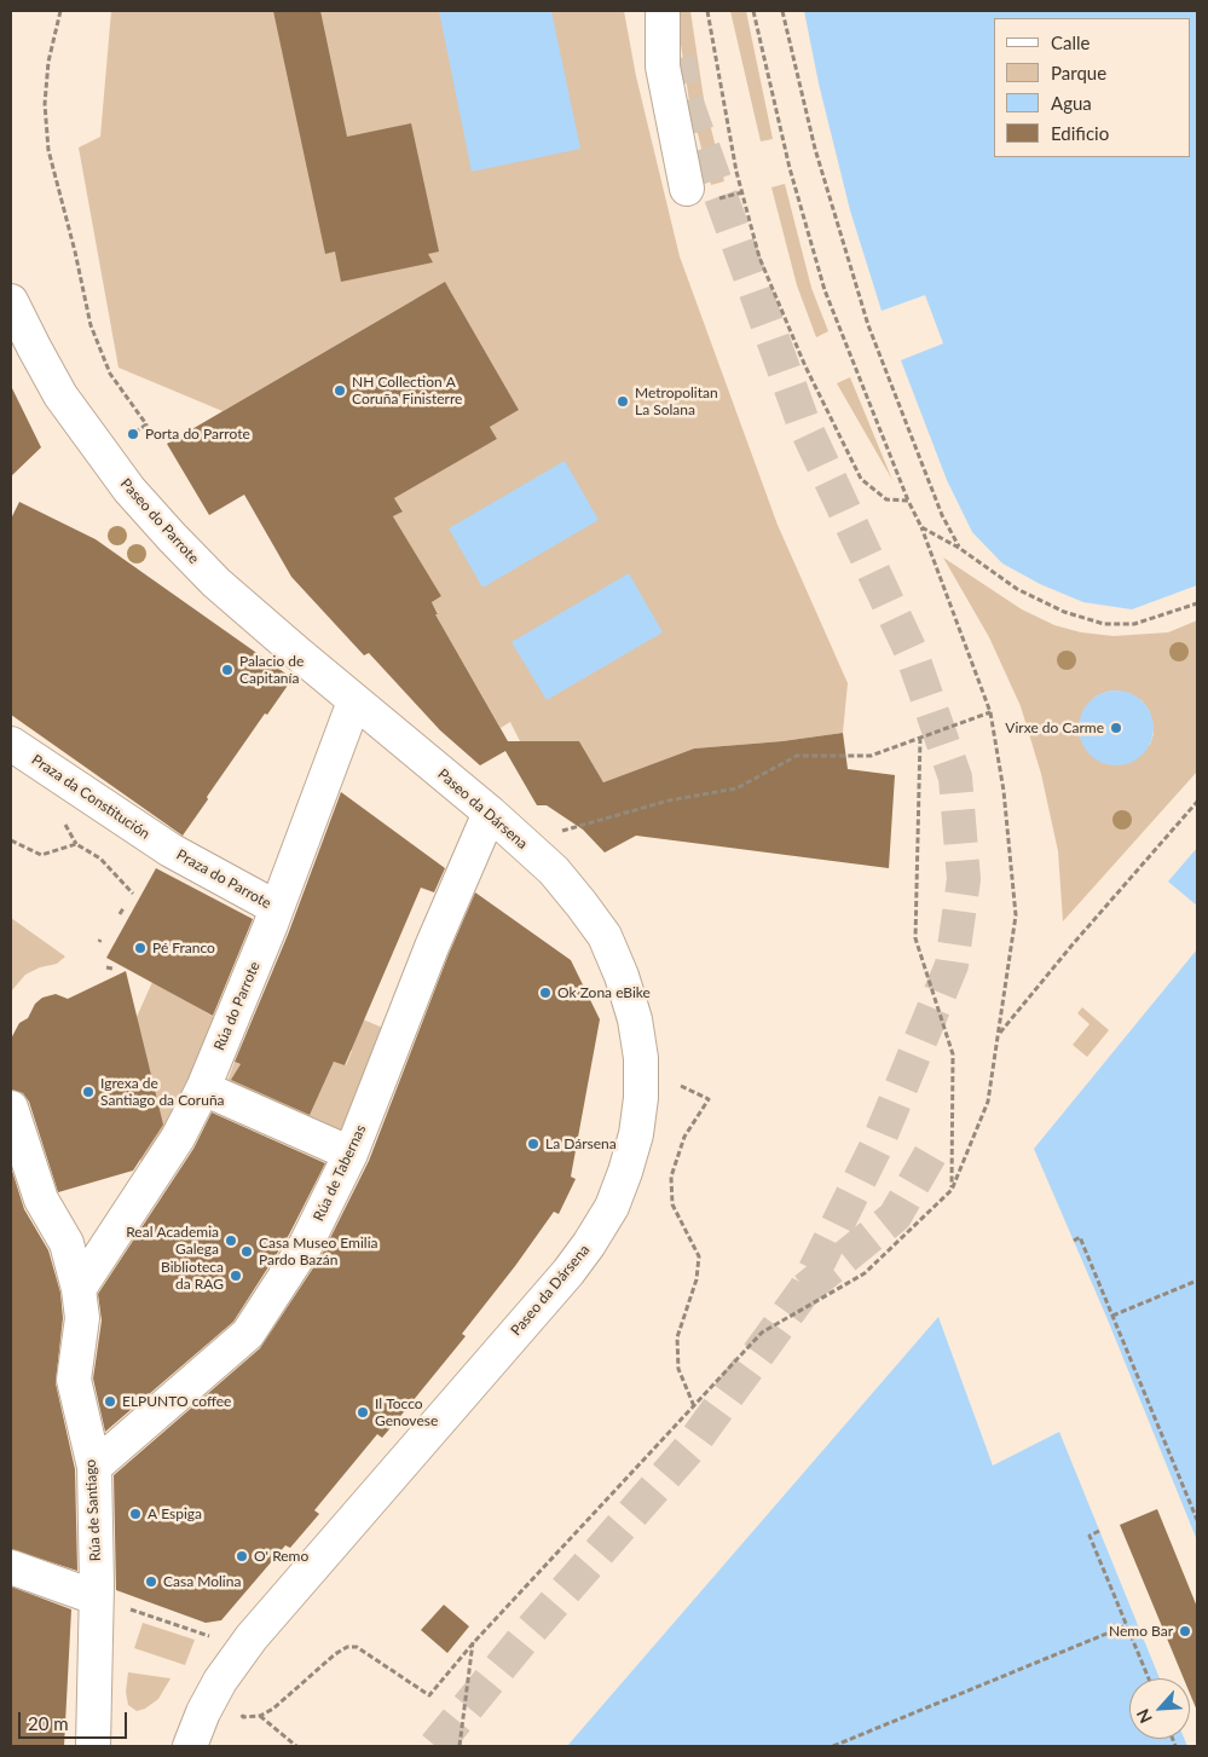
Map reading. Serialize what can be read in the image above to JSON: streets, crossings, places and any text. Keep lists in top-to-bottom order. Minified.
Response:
{"streets":{"street":["Paseo do Parrote","Praza da Constitución","Paseo da Dársena","Praza do Parrote","Rúa do Parrote","Rúa de Tabernas","Rúa de Santiago"]},"crossings":[["Paseo do Parrote","Paseo da Dársena"],["Paseo do Parrote","Rúa do Parrote"],["Praza da Constitución","Praza do Parrote"],["Paseo da Dársena","Rúa do Parrote"],["Paseo da Dársena","Rúa de Tabernas"],["Praza do Parrote","Rúa do Parrote"],["Rúa do Parrote","Rúa de Santiago"],["Rúa de Tabernas","Rúa de Santiago"]],"places":["NH Collection A Coruña Finisterre","Metropolitan La Solana","Porta do Parrote","Palacio de Capitanía","Virxe do Carme","Pé Franco","Ok Zona eBike","Igrexa de Santiago da Coruña","La Dársena","Real Academia Galega","Casa Museo Emilia Pardo Bazán","Biblioteca da RAG","ELPUNTO coffee","Il Tocco Genovese","A Espiga","O' Remo","Casa Molina","Nemo Bar"],"legend":["Calle","Parque","Agua","Edificio"],"scale_bar":"20 m","north":"bottom left"}
